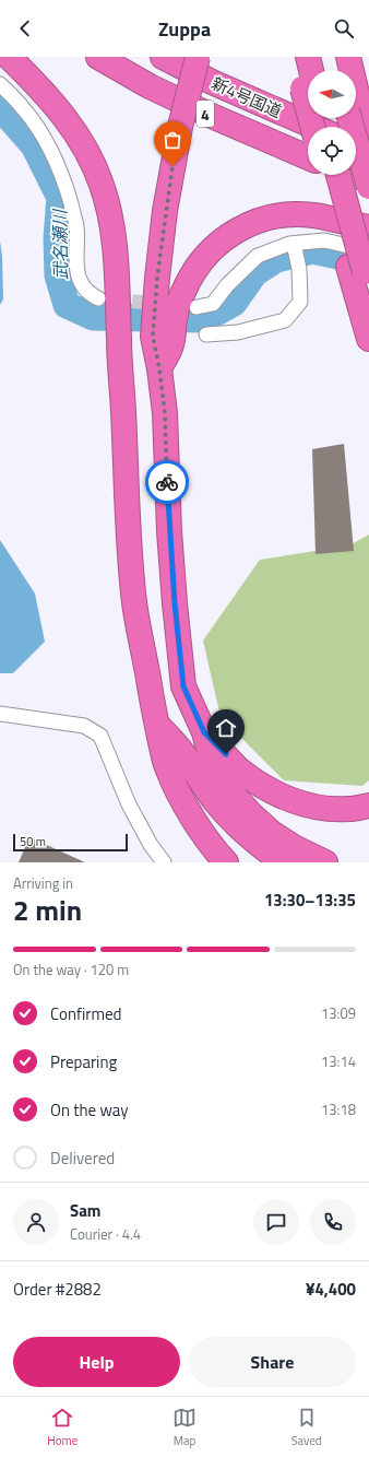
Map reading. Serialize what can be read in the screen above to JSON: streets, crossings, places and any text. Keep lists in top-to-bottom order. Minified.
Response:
{"streets":{"highway":["新4号国道","4"]},"water":["武名瀬川"],"scale_bar":"50 m","north":"left","page":{"header":"Zuppa","scale":"50 m","heading":["2 min","Arriving in","13:30–13:35"],"panel":["Sam","Courier · 4.4","Order #2882","¥4,400"],"bar":"On the way · 120 m","list":[["Confirmed","13:09"],["Preparing","13:14"],["On the way","13:18"],"Delivered"],"buttons":["Help","Share"],"tabs":["Home","Map","Saved"]}}
